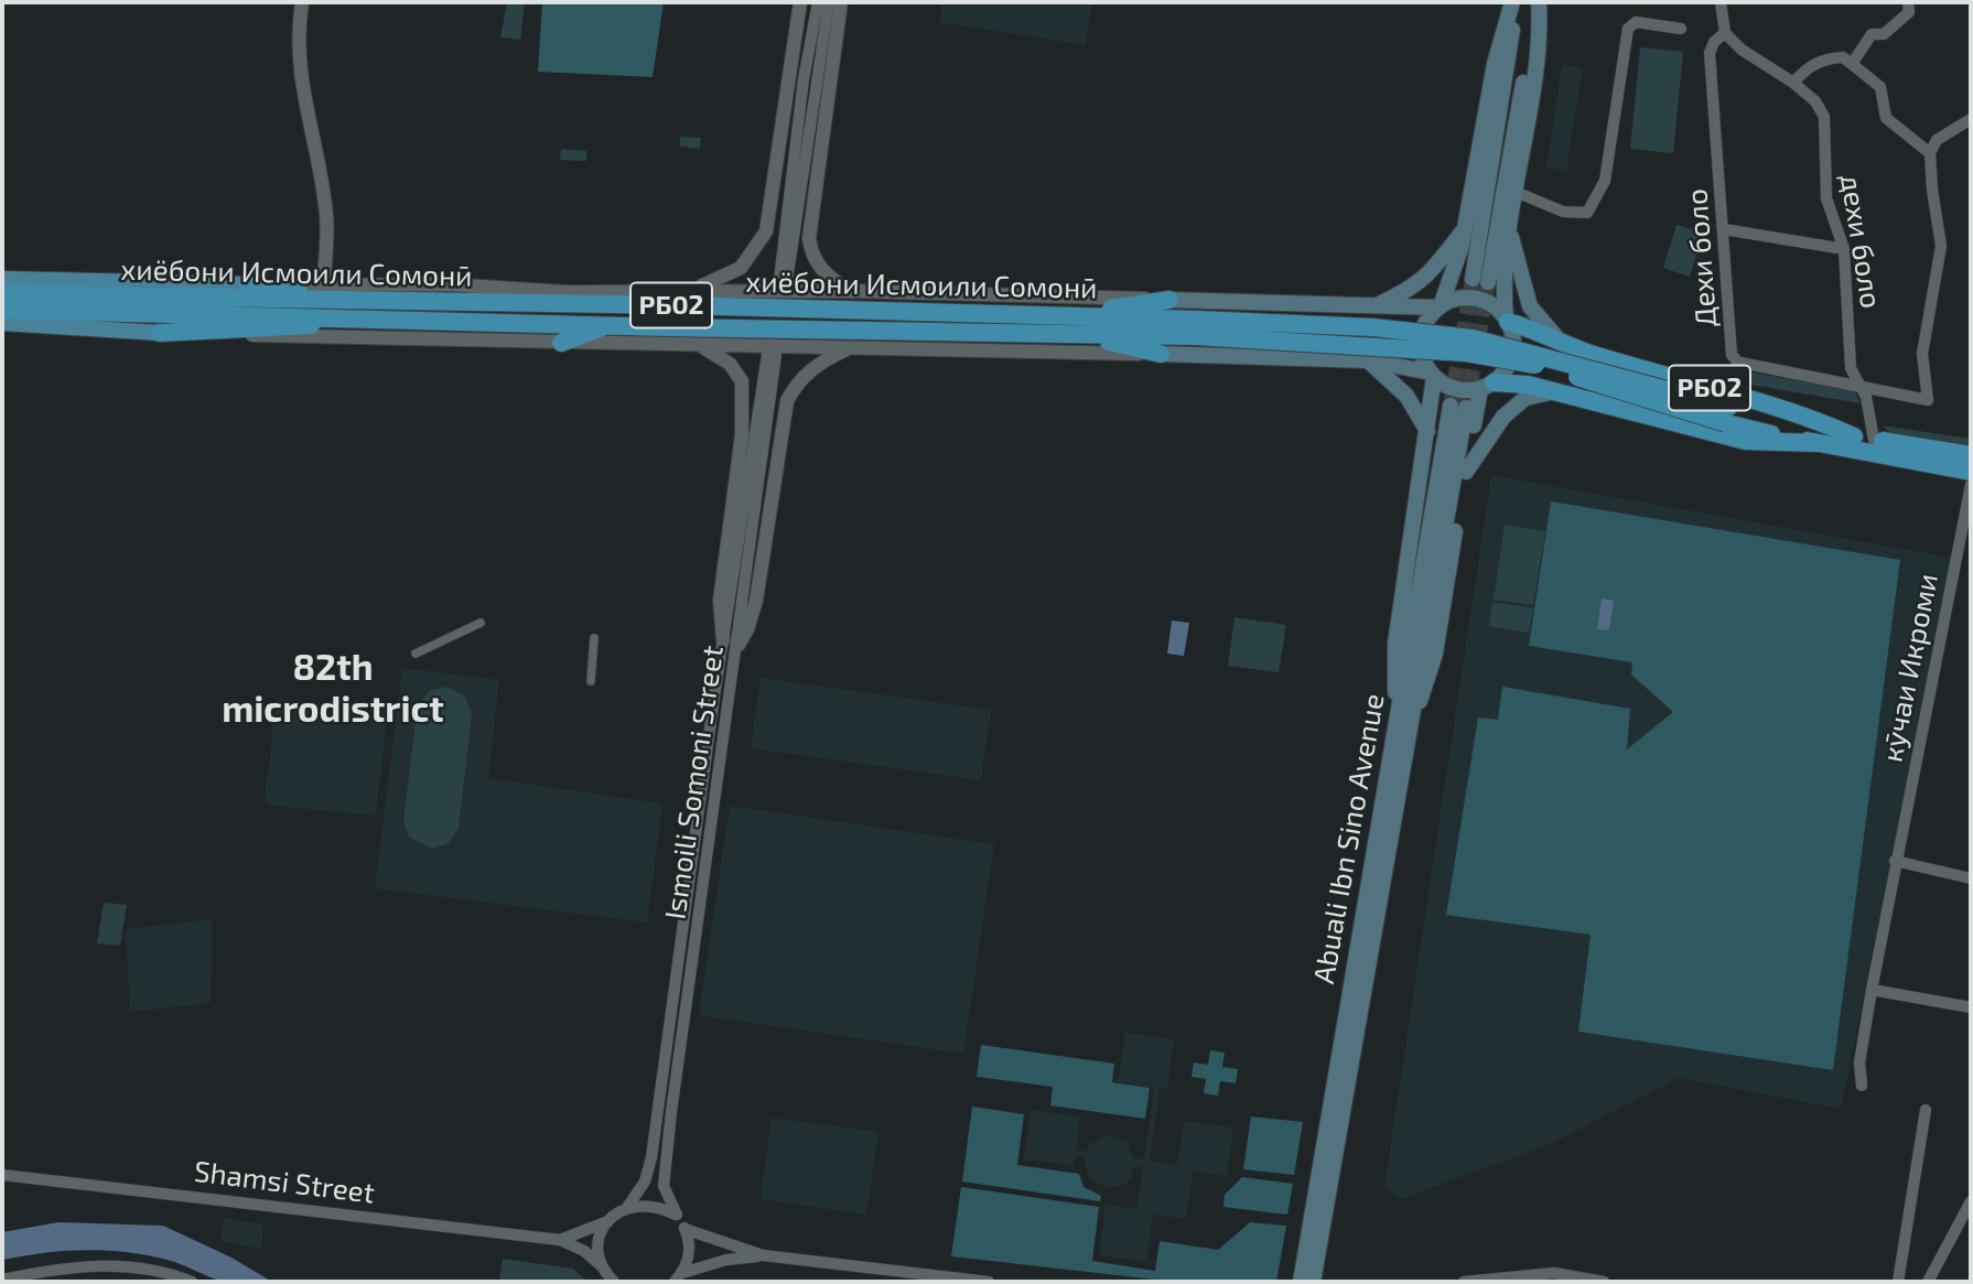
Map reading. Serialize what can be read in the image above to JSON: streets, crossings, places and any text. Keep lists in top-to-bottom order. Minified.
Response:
{"streets":{"highway":["хиёбони Исмоили Сомонӣ","РБ02"],"main road":["Abuali Ibn Sino Avenue"],"street":["дехи боло","Дехи боло","кӯчаи Икроми","Ismoili Somoni Street","Shamsi Street"]},"crossings":[["дехи боло","Дехи боло"],["дехи боло","РБ02"],["хиёбони Исмоили Сомонӣ","РБ02"],["Ismoili Somoni Street","Shamsi Street"]],"districts":["82th microdistrict"]}
